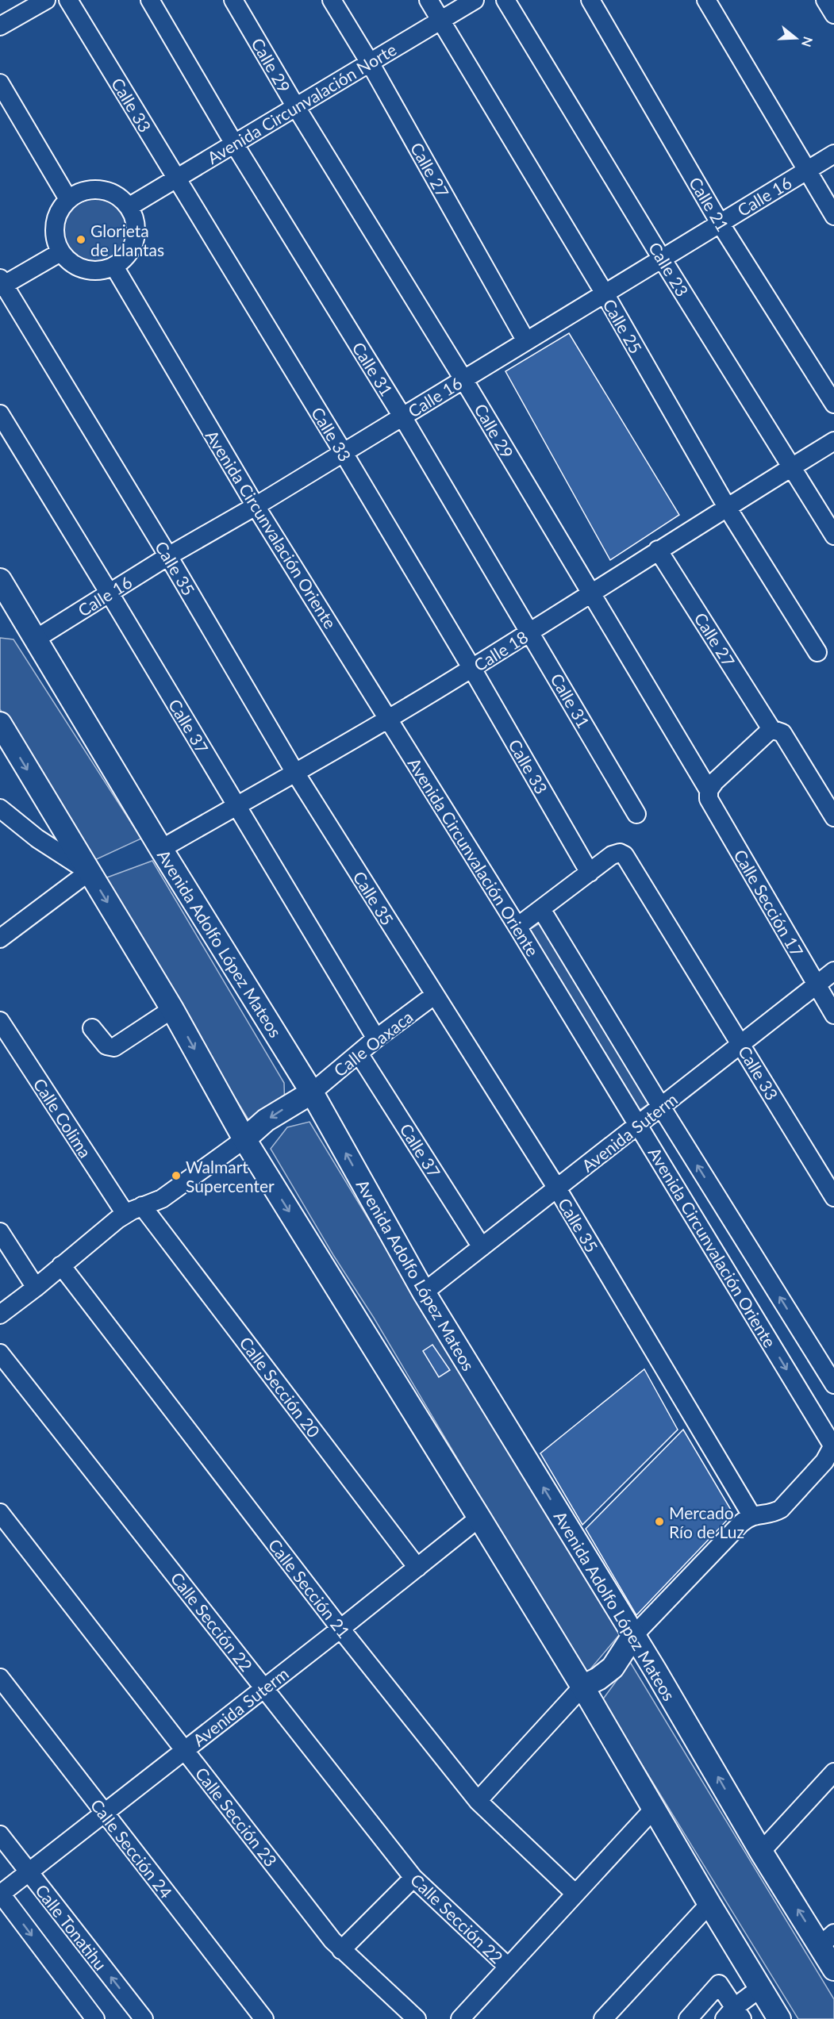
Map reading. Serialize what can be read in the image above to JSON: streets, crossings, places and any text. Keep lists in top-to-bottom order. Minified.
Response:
{"streets":{"main road":["Avenida Adolfo López Mateos"],"street":["Calle 29","Avenida Circunvalación Norte","Calle 33","Calle 27","Calle 16","Calle 21","Calle 23","Calle 25","Calle 31","Avenida Circunvalación Oriente","Calle 35","Calle 18","Calle 37","Calle Sección 17","Calle Oaxaca","Calle Colima","Avenida Suterm","Calle Sección 20","Calle Sección 21","Calle Sección 22","Calle Sección 23","Calle Sección 24","Calle Tonatihu"]},"crossings":[["Calle 29","Avenida Circunvalación Norte"],["Calle 29","Calle 16"],["Calle 29","Calle 18"],["Calle 29","Calle Sección 17"],["Avenida Circunvalación Norte","Calle 33"],["Avenida Circunvalación Norte","Calle 27"],["Avenida Circunvalación Norte","Calle 25"],["Avenida Circunvalación Norte","Calle 31"],["Avenida Circunvalación Norte","Avenida Circunvalación Oriente"],["Calle 33","Calle 16"],["Calle 33","Calle 18"],["Calle 33","Avenida Suterm"],["Calle 27","Calle 16"],["Calle 27","Calle 18"],["Calle 16","Calle 21"],["Calle 16","Calle 23"],["Calle 16","Calle 25"],["Calle 16","Calle 31"],["Calle 16","Avenida Circunvalación Oriente"],["Calle 16","Calle 35"],["Calle 16","Calle 37"],["Calle 16","Avenida Adolfo López Mateos"],["Calle 23","Calle 18"],["Calle 25","Calle 18"],["Calle 31","Calle 18"],["Avenida Circunvalación Oriente","Calle 18"],["Avenida Circunvalación Oriente","Avenida Suterm"],["Calle 35","Calle 18"],["Calle 35","Calle Oaxaca"],["Calle 35","Avenida Suterm"],["Calle 18","Calle 37"],["Calle 18","Avenida Adolfo López Mateos"],["Calle 37","Calle Oaxaca"],["Calle 37","Avenida Suterm"],["Calle Sección 17","Avenida Suterm"],["Avenida Adolfo López Mateos","Calle Oaxaca"],["Avenida Adolfo López Mateos","Avenida Suterm"],["Avenida Suterm","Calle Sección 20"],["Avenida Suterm","Calle Sección 21"],["Avenida Suterm","Calle Sección 22"],["Avenida Suterm","Calle Sección 23"],["Avenida Suterm","Calle Sección 24"],["Avenida Suterm","Calle Tonatihu"]],"places":["Glorieta de Llantas","Walmart Supercenter","Mercado Río de Luz"],"north":"right"}
